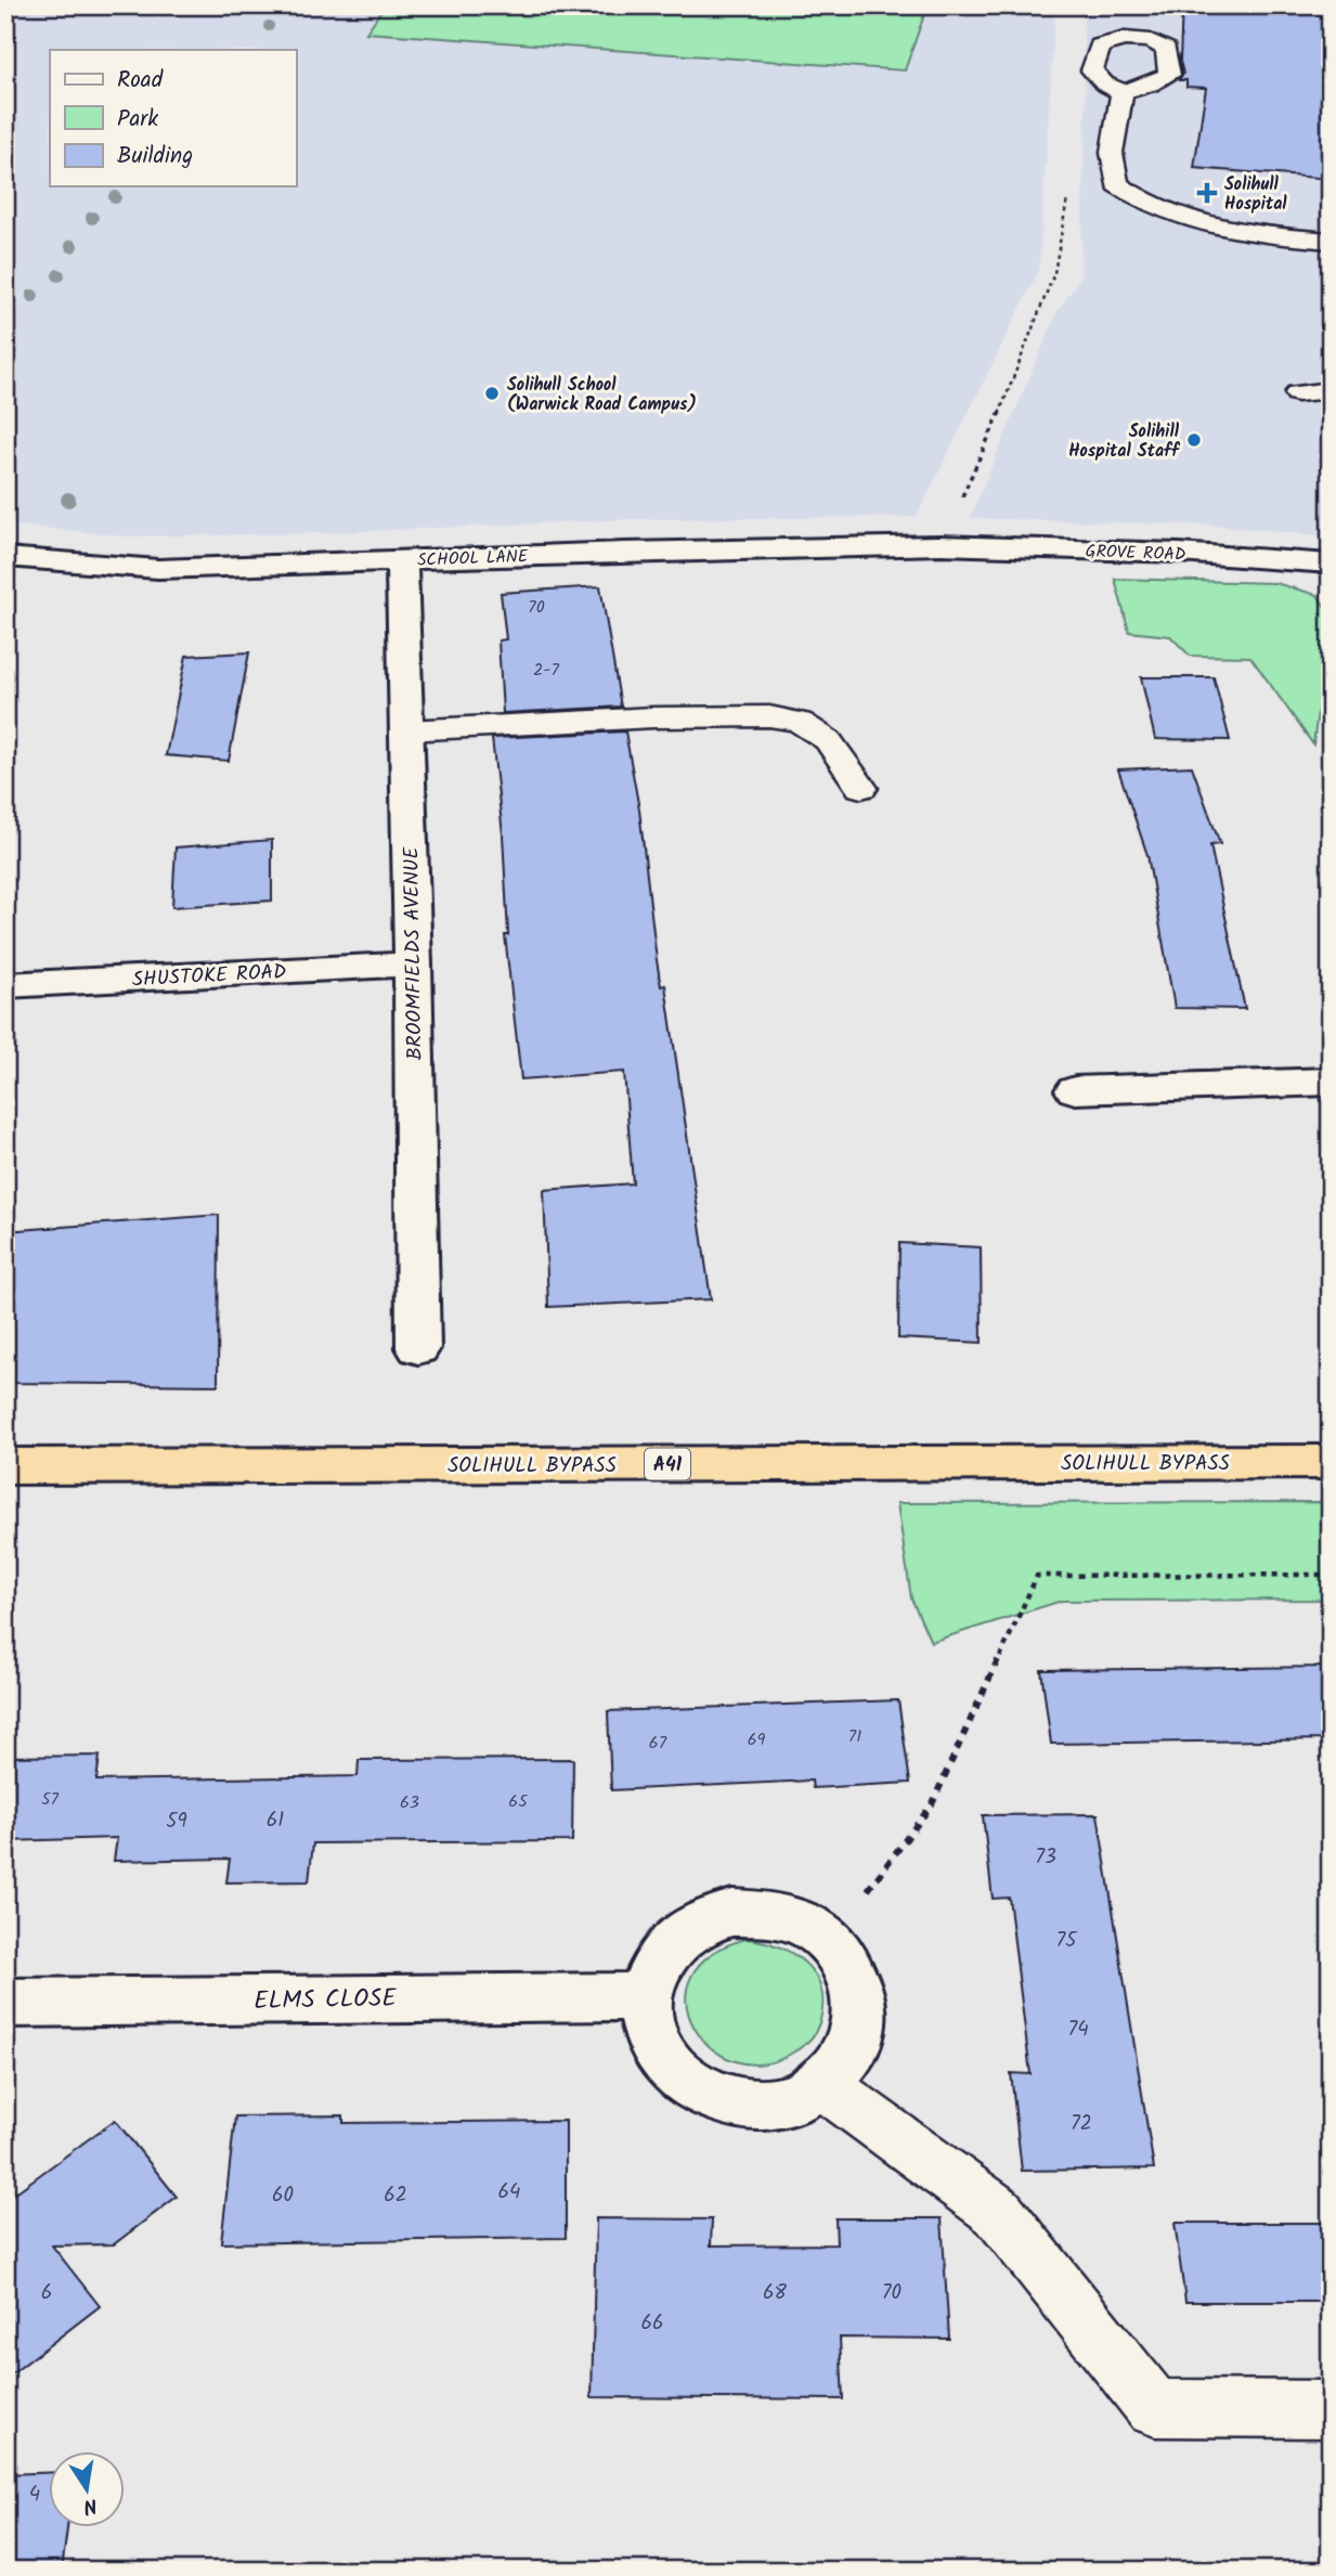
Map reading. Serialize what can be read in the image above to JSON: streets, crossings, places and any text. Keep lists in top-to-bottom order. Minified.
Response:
{"streets":{"highway":["SOLIHULL BYPASS","A41"],"street":["GROVE ROAD","SCHOOL LANE","BROOMFIELDS AVENUE","SHUSTOKE ROAD","ELMS CLOSE"]},"crossings":[["GROVE ROAD","SCHOOL LANE"],["SCHOOL LANE","BROOMFIELDS AVENUE"],["BROOMFIELDS AVENUE","SHUSTOKE ROAD"]],"places":{"health":["Solihull Hospital"],"other":["Solihull School (Warwick Road Campus)","Solihill Hospital Staff"]},"house_numbers":["70","2-7","71","69","67","57","65","63","61","59","73","75","74","72","64","60","62","6","68","70","66","4"],"legend":["Road","Park","Building"],"north":"bottom"}
